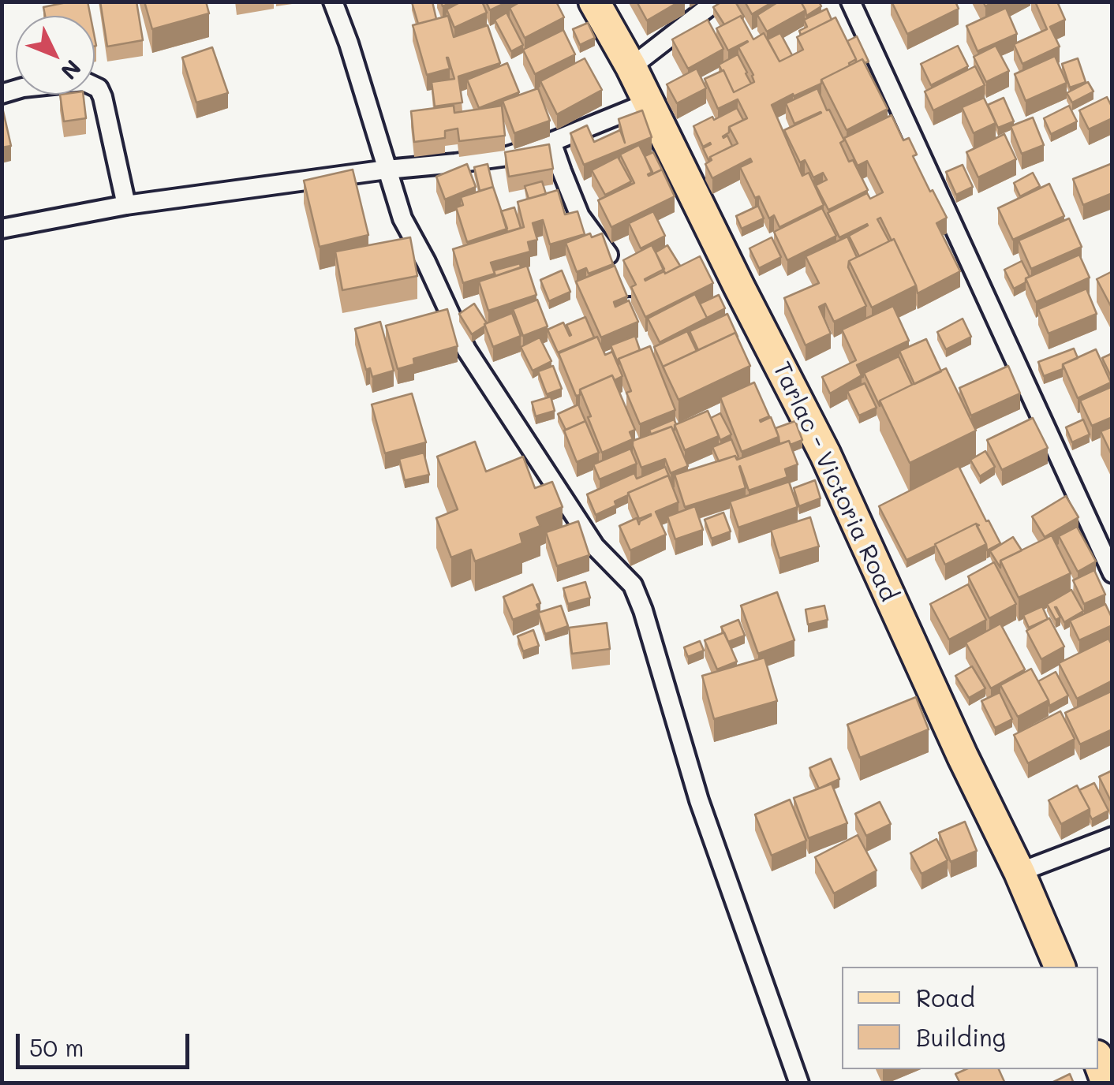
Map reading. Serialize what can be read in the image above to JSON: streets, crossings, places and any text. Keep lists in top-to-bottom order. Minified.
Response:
{"streets":{"main road":["Tarlac - Victoria Road"]},"legend":["Road","Building"],"scale_bar":"50 m","north":"bottom right"}
